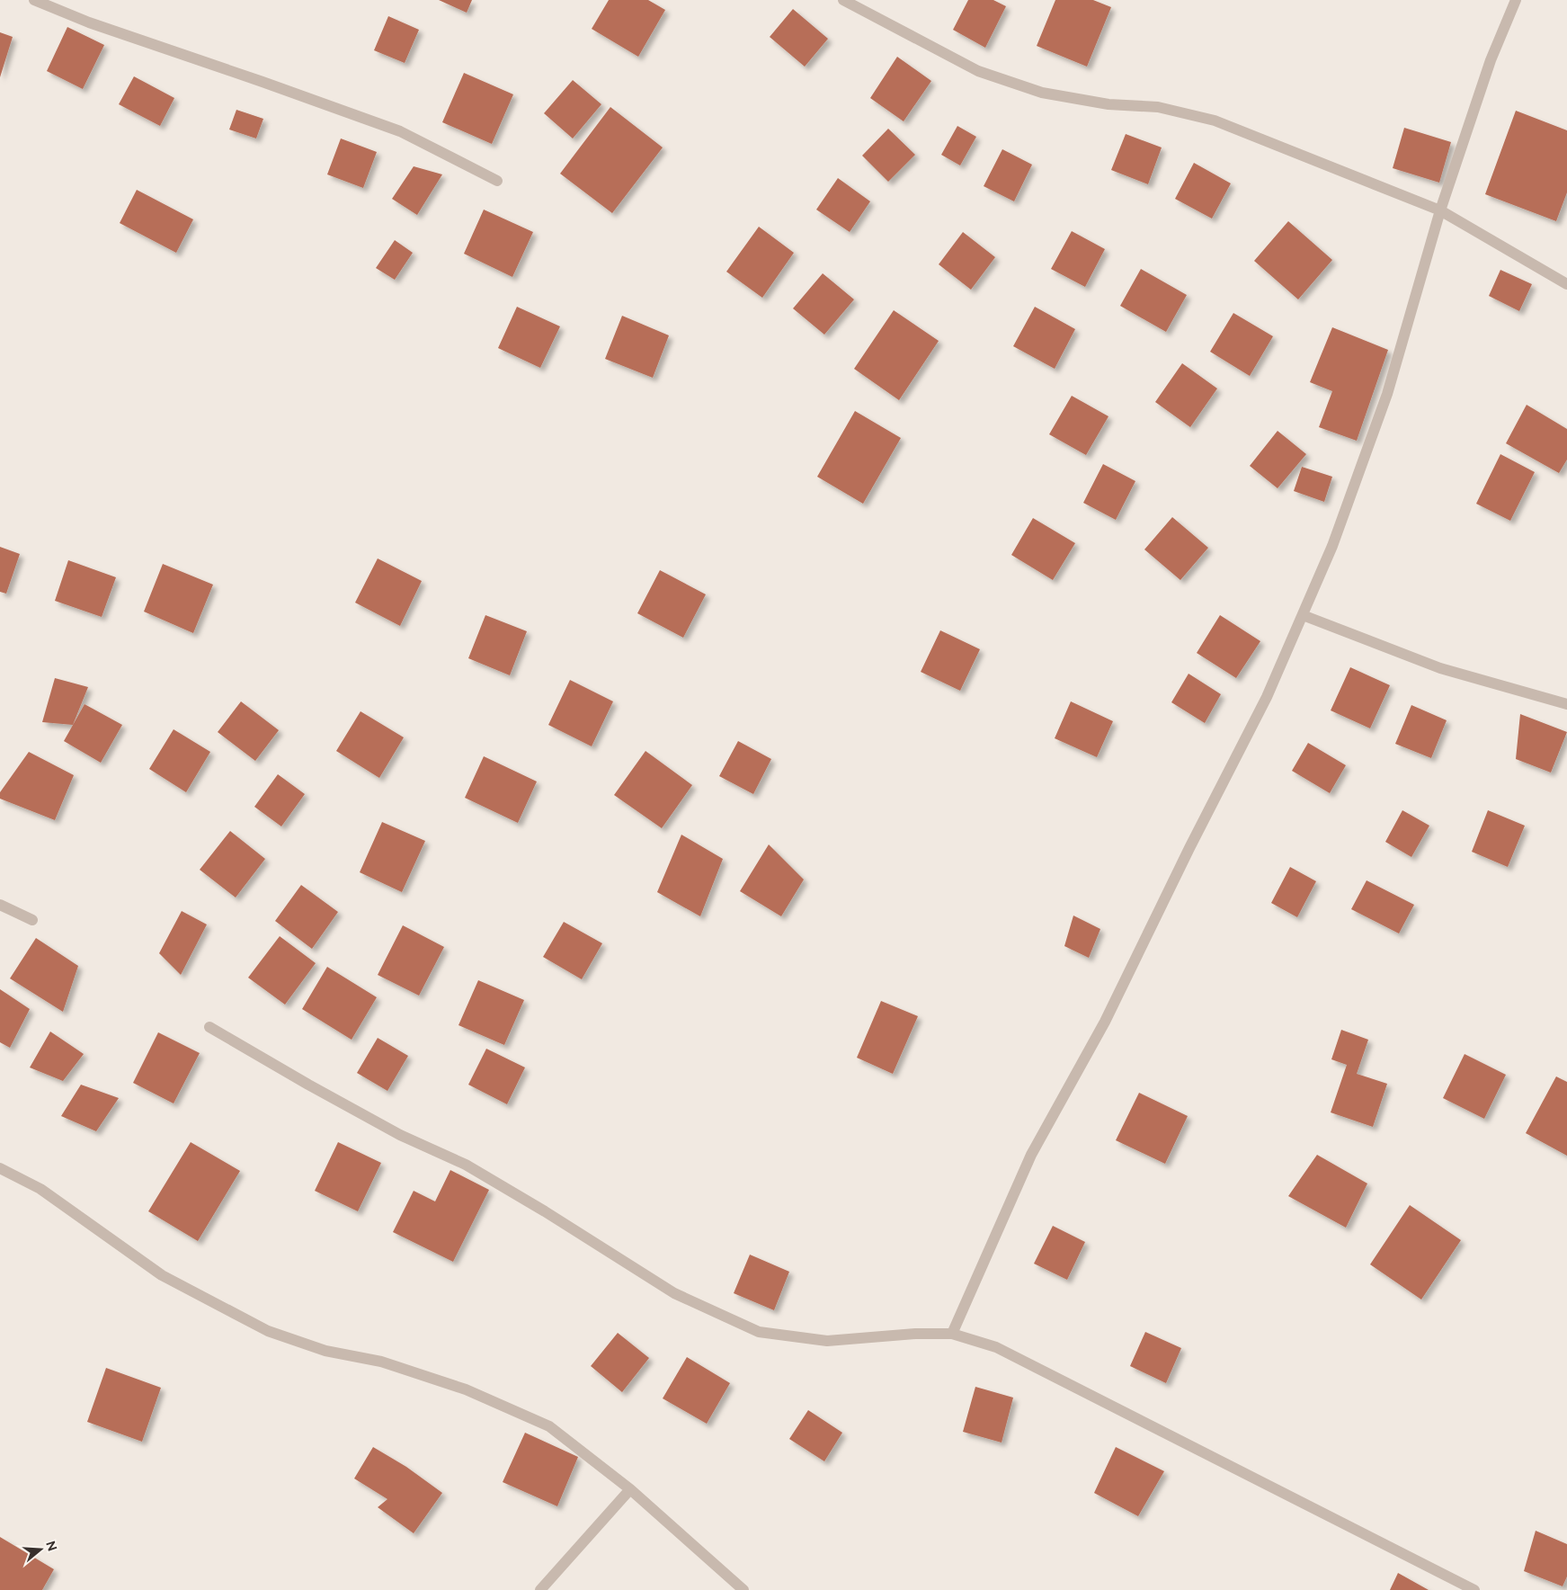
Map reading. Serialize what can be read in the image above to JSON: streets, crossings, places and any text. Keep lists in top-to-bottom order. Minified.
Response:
{"north":"right"}
